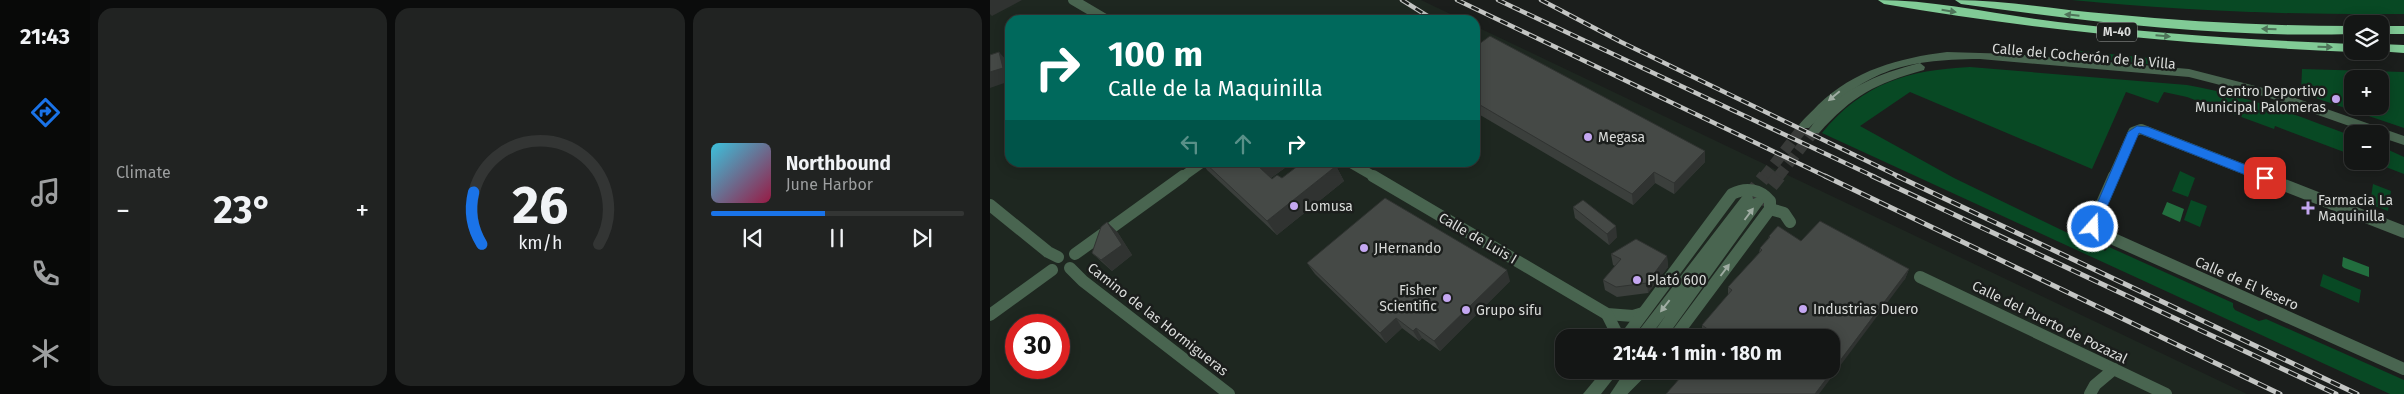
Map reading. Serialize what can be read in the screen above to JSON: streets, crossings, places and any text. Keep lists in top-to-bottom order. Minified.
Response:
{"streets":{"highway":["M-40"],"street":["Calle del Cocherón de la Villa","Calle de Luis I","Calle de El Yesero","Camino de las Hormigueras","Calle del Puerto de Pozazal"]},"places":{"other":["Centro Deportivo Municipal Palomeras","Megasa","Lomusa","JHernando","Plató 600","Fisher Scientific","Industrias Duero","Grupo sifu"],"health":["Farmacia La Maquinilla"]},"page":{"tabs":"21:43","tile":"Climate","map_buttons":["+","−"],"turn":["100 m","Calle de la Maquinilla"],"song":["Northbound","June Harbor"],"heat":["−","23°","+"],"limit":"30","trip":"21:44 · 1 min · 180 m","gauge":["26","km/h"]}}
